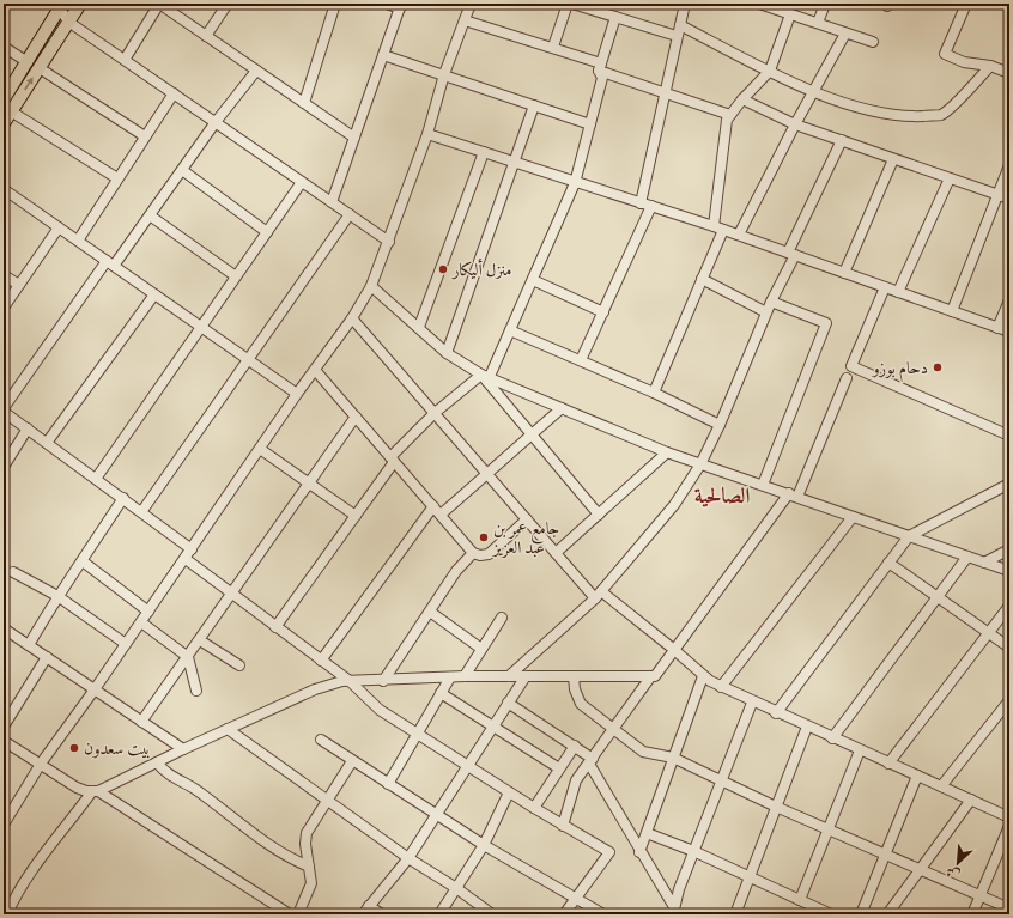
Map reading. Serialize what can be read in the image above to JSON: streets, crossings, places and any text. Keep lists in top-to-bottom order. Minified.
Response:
{"districts":["الصالحية"],"places":["منزل أليكار","دحام بوزو","جامع عمر بن عبد العزيز","بيت سعدون"],"north":"bottom left"}
